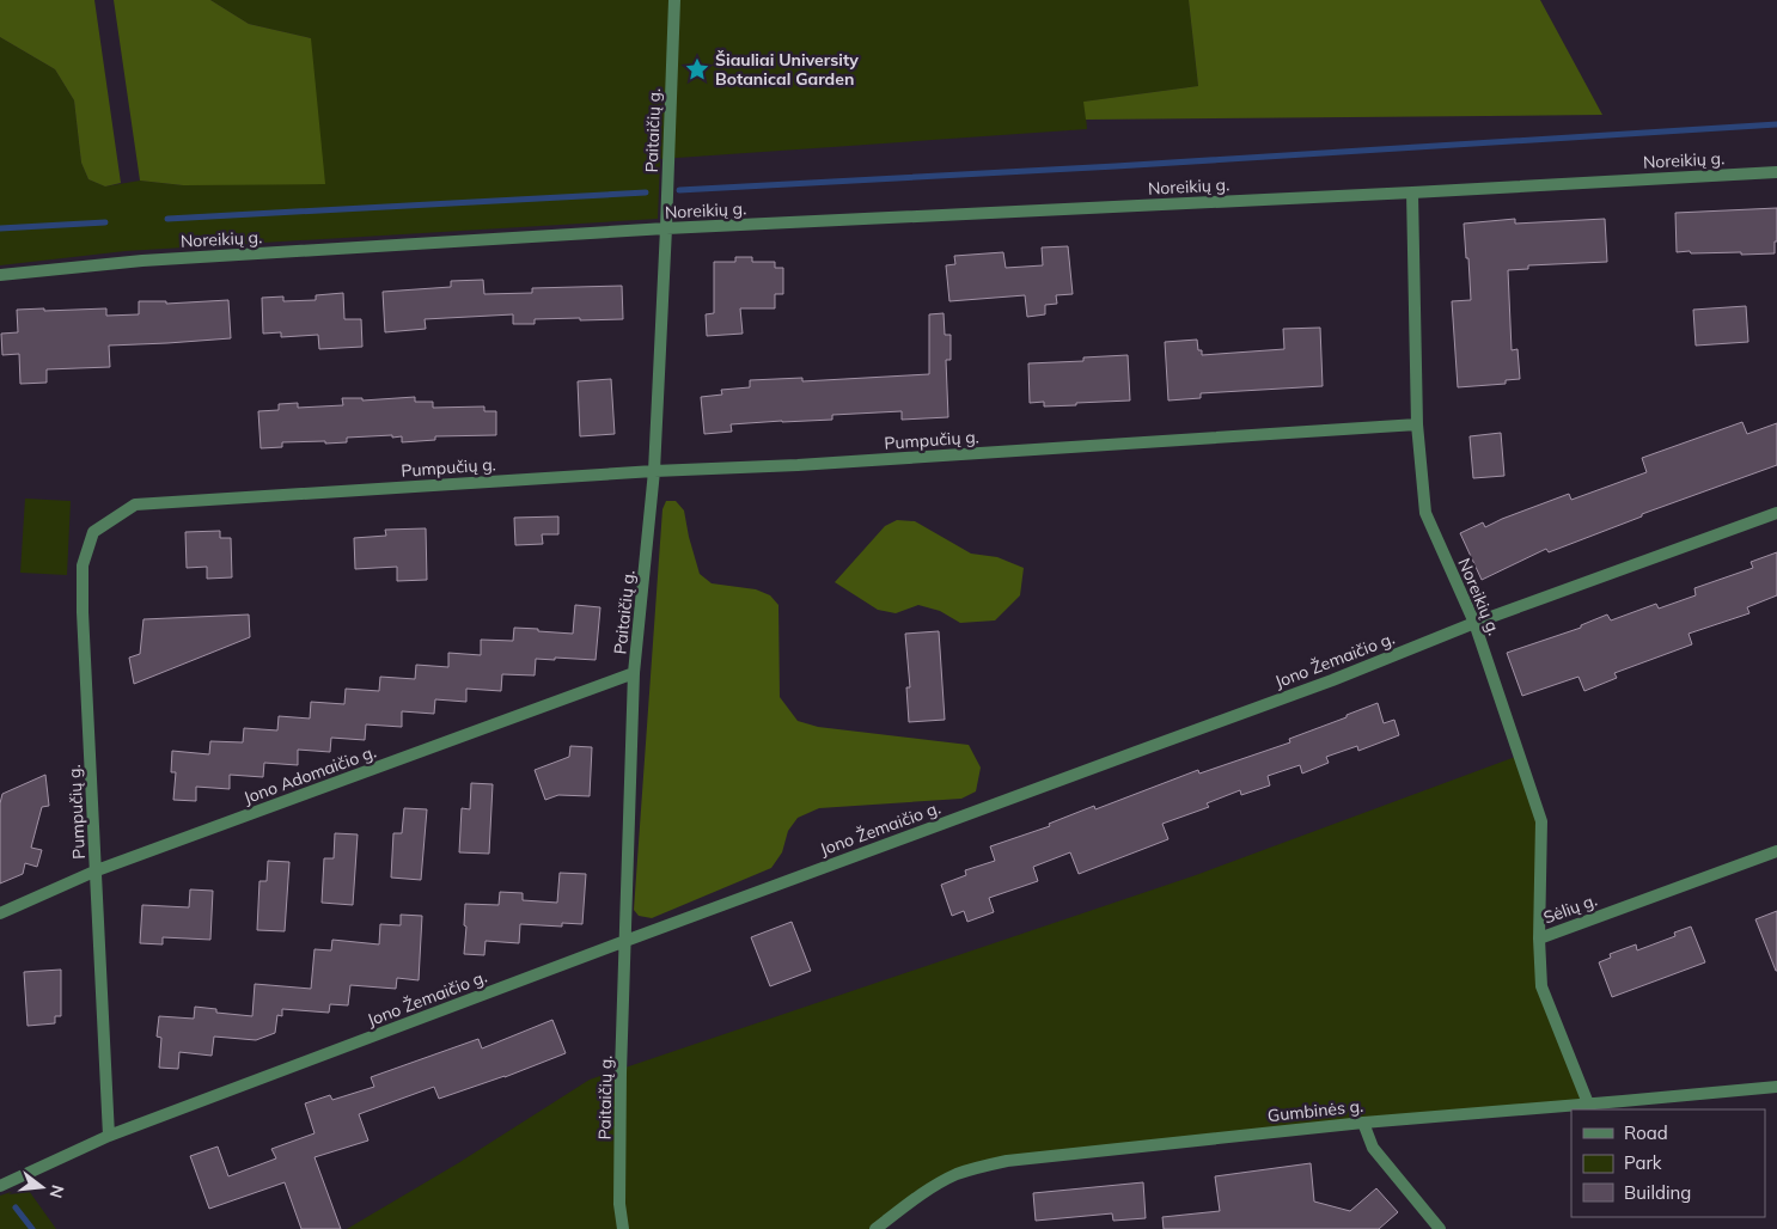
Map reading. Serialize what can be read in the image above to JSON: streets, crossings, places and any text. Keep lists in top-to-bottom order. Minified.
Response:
{"streets":{"street":["Paitaičių g.","Noreikių g.","Pumpučių g.","Jono Žemaičio g.","Jono Adomaičio g.","Sėlių g.","Gumbinės g."]},"crossings":[["Paitaičių g.","Noreikių g."],["Paitaičių g.","Pumpučių g."],["Paitaičių g.","Jono Žemaičio g."],["Paitaičių g.","Jono Adomaičio g."],["Noreikių g.","Pumpučių g."],["Noreikių g.","Jono Žemaičio g."],["Noreikių g.","Sėlių g."],["Pumpučių g.","Jono Žemaičio g."],["Pumpučių g.","Jono Adomaičio g."],["Sėlių g.","Gumbinės g."]],"places":{"place":["Šiauliai University Botanical Garden"]},"legend":["Road","Park","Building"],"north":"right"}
